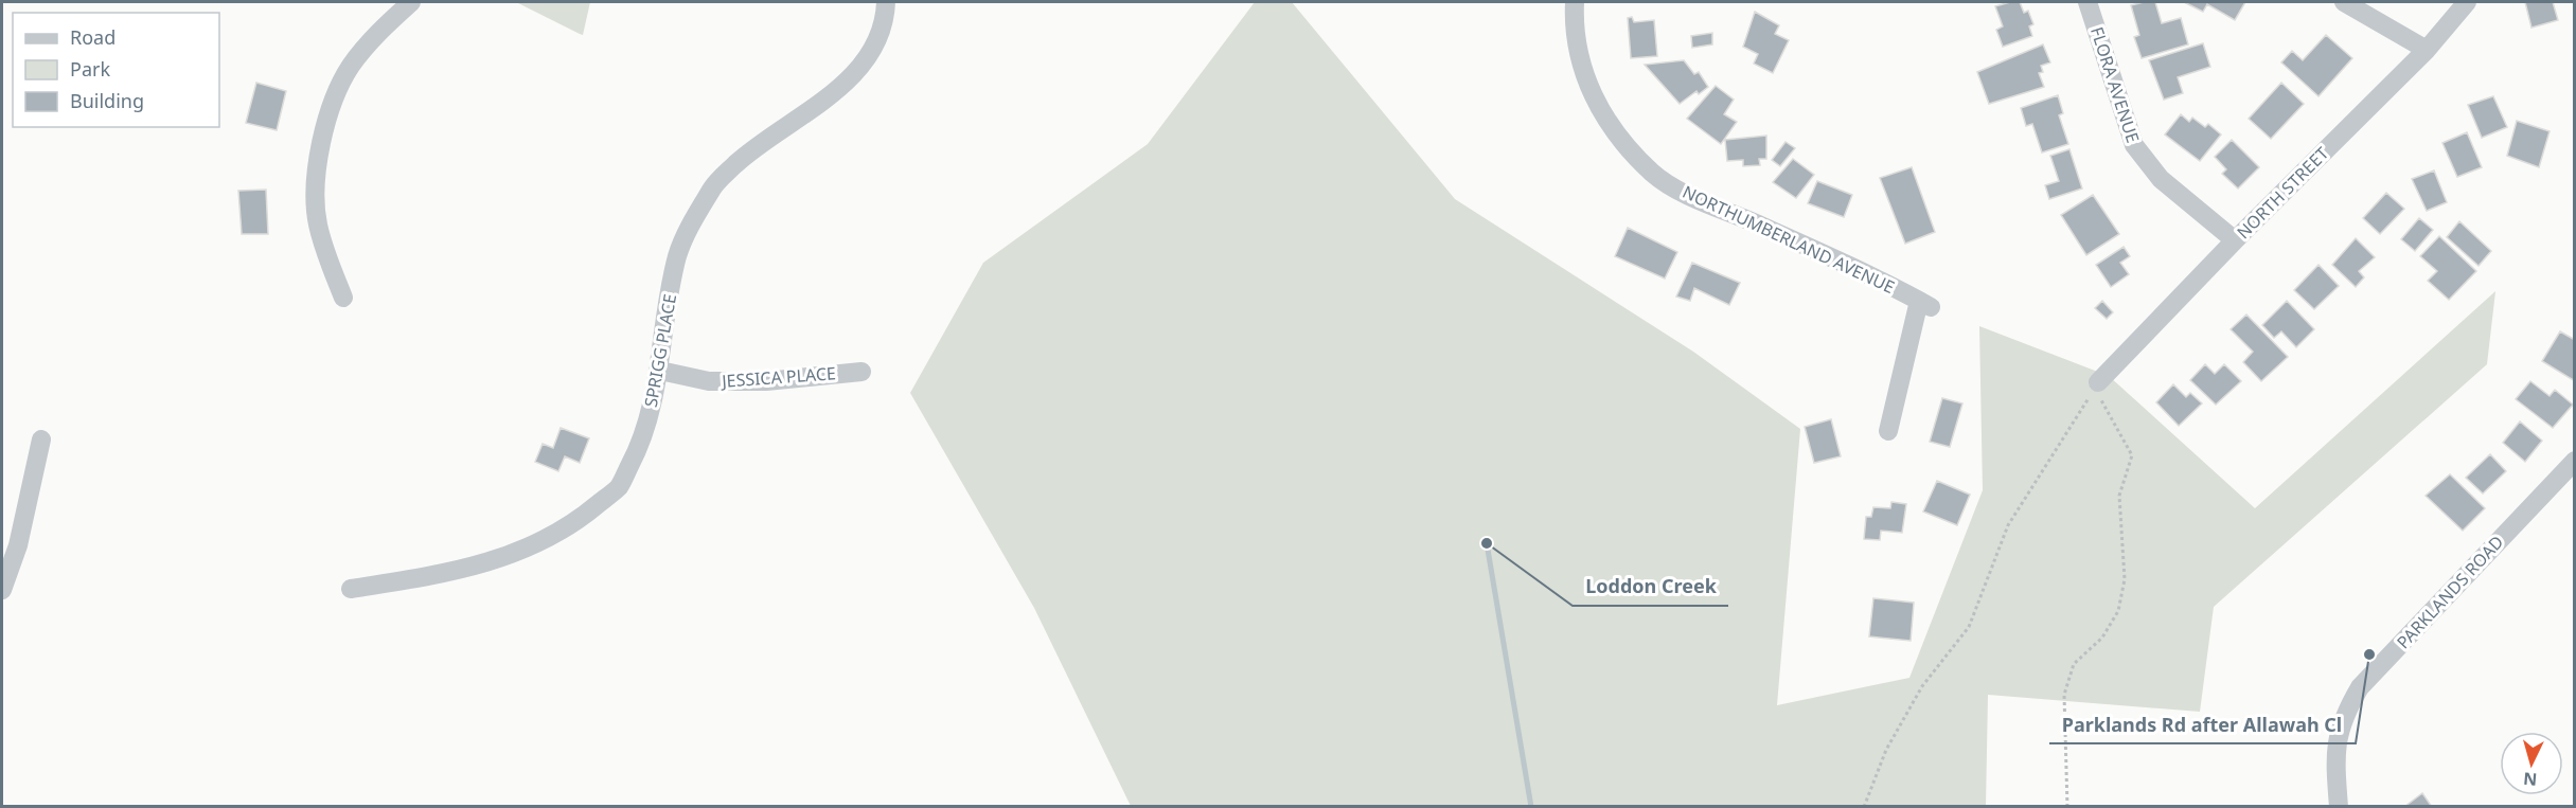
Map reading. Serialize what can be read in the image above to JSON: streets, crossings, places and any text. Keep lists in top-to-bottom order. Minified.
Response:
{"streets":{"street":["FLORA AVENUE","NORTH STREET","NORTHUMBERLAND AVENUE","SPRIGG PLACE","JESSICA PLACE","PARKLANDS ROAD"]},"crossings":[["FLORA AVENUE","NORTH STREET"],["SPRIGG PLACE","JESSICA PLACE"]],"places":["Loddon Creek","Parklands Rd after Allawah Cl"],"legend":["Road","Park","Building"],"north":"bottom"}
